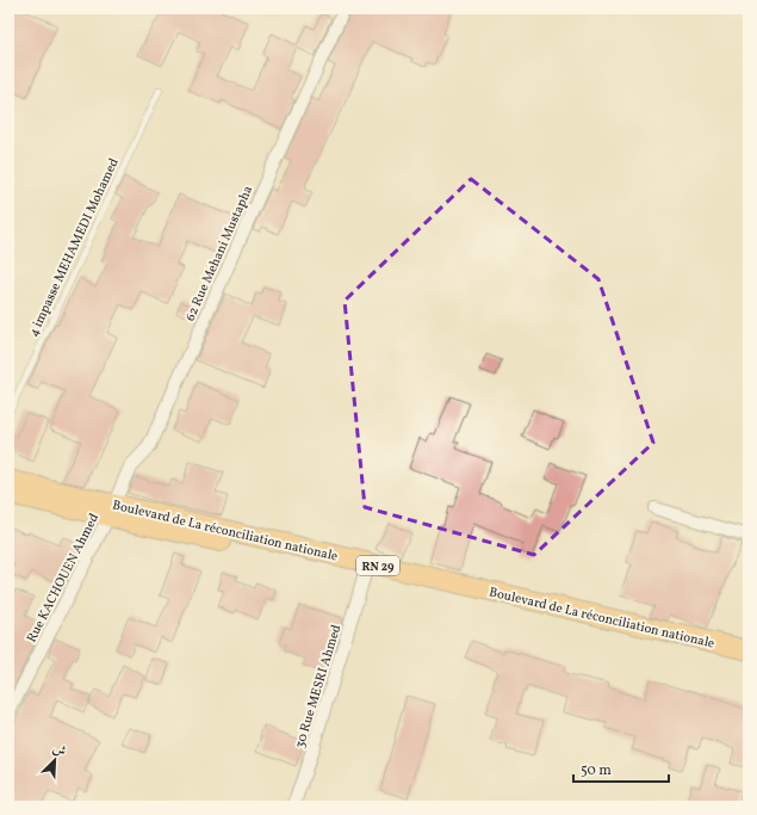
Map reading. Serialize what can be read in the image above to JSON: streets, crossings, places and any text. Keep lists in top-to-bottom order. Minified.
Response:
{"streets":{"highway":["Boulevard de La réconciliation nationale","RN 29"],"street":["62 Rue Mehani Mustapha","Rue KACHOUEN Ahmed","30 Rue MESRI Ahmed"],"lane":["4 impasse MEHAMEDI Mohamed"]},"crossings":[["62 Rue Mehani Mustapha","Boulevard de La réconciliation nationale"],["62 Rue Mehani Mustapha","RN 29"],["62 Rue Mehani Mustapha","Rue KACHOUEN Ahmed"],["Boulevard de La réconciliation nationale","RN 29"],["Boulevard de La réconciliation nationale","Rue KACHOUEN Ahmed"],["RN 29","Rue KACHOUEN Ahmed"],["RN 29","30 Rue MESRI Ahmed"]],"scale_bar":"50 m","north":"top right"}
